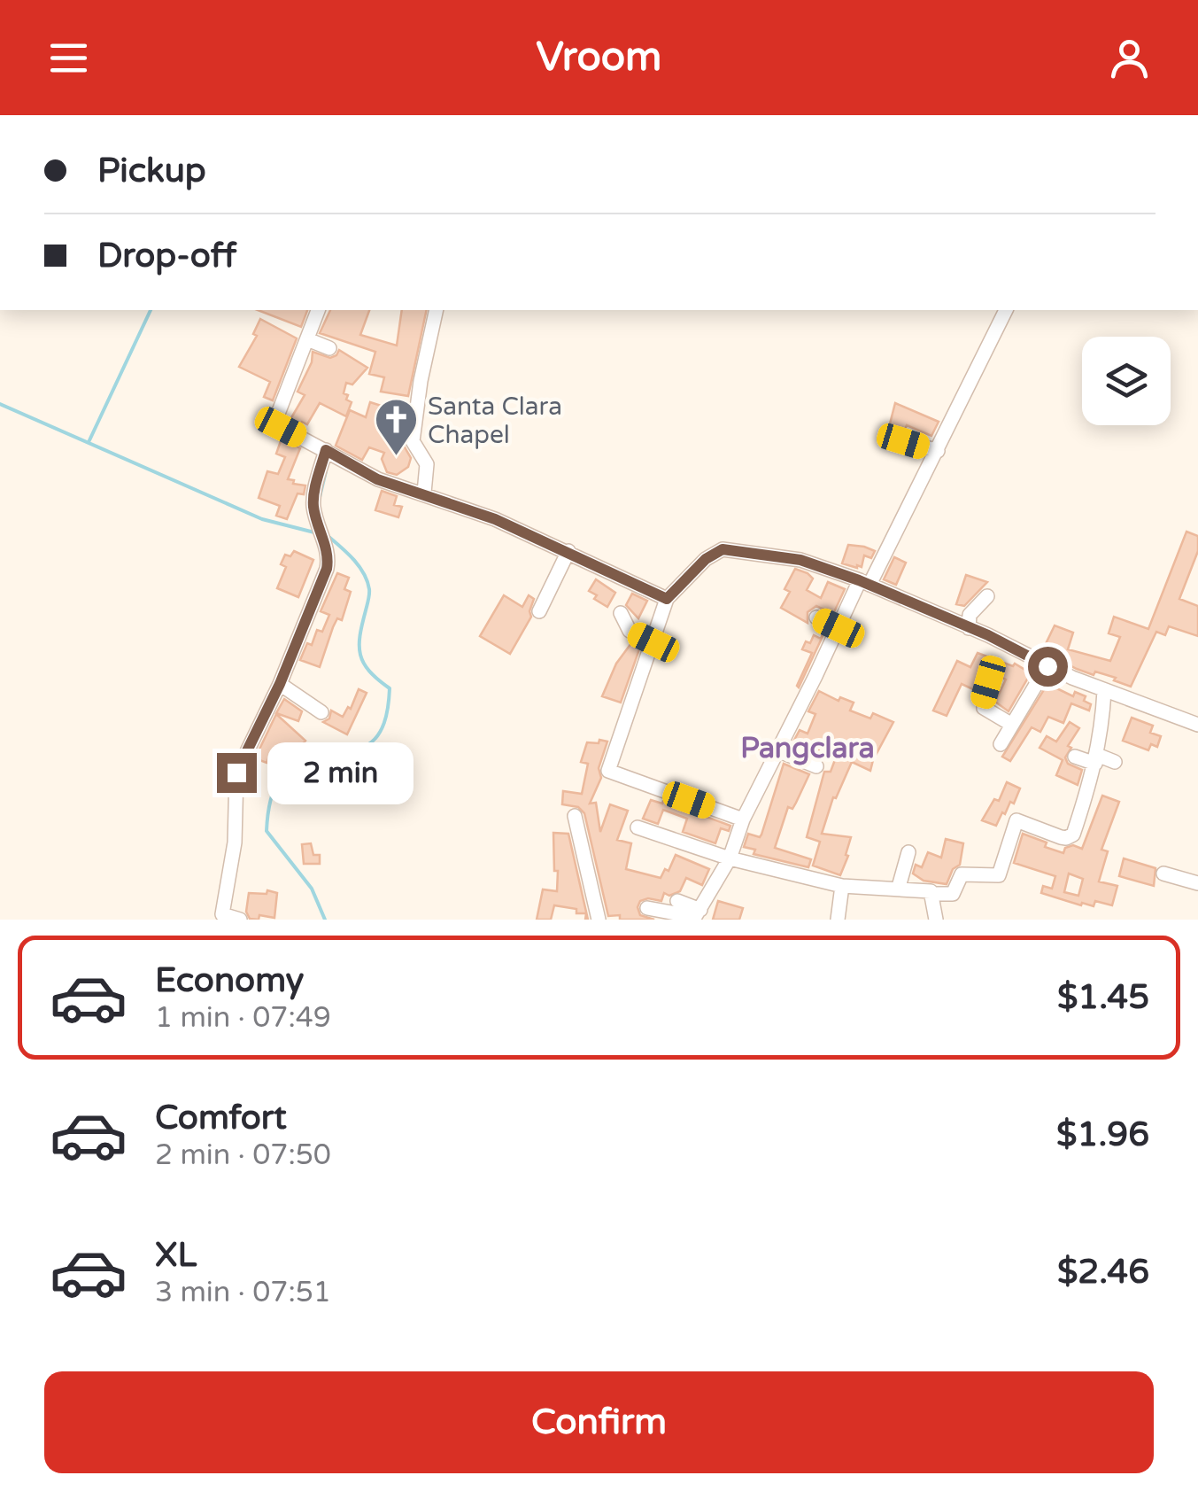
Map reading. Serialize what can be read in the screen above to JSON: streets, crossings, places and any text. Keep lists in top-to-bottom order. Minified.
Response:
{"districts":["Pangclara"],"places":{"church":["Santa Clara Chapel"]},"page":{"header":"Vroom","banner":["Pickup","Drop-off"],"bubble":"2 min","list":[{"name":"Economy","note":"1 min · 07:49","value":"$1.45"},{"name":"Comfort","note":"2 min · 07:50","value":"$1.96"},{"name":"XL","note":"3 min · 07:51","value":"$2.46"}],"buttons":"Confirm"}}
